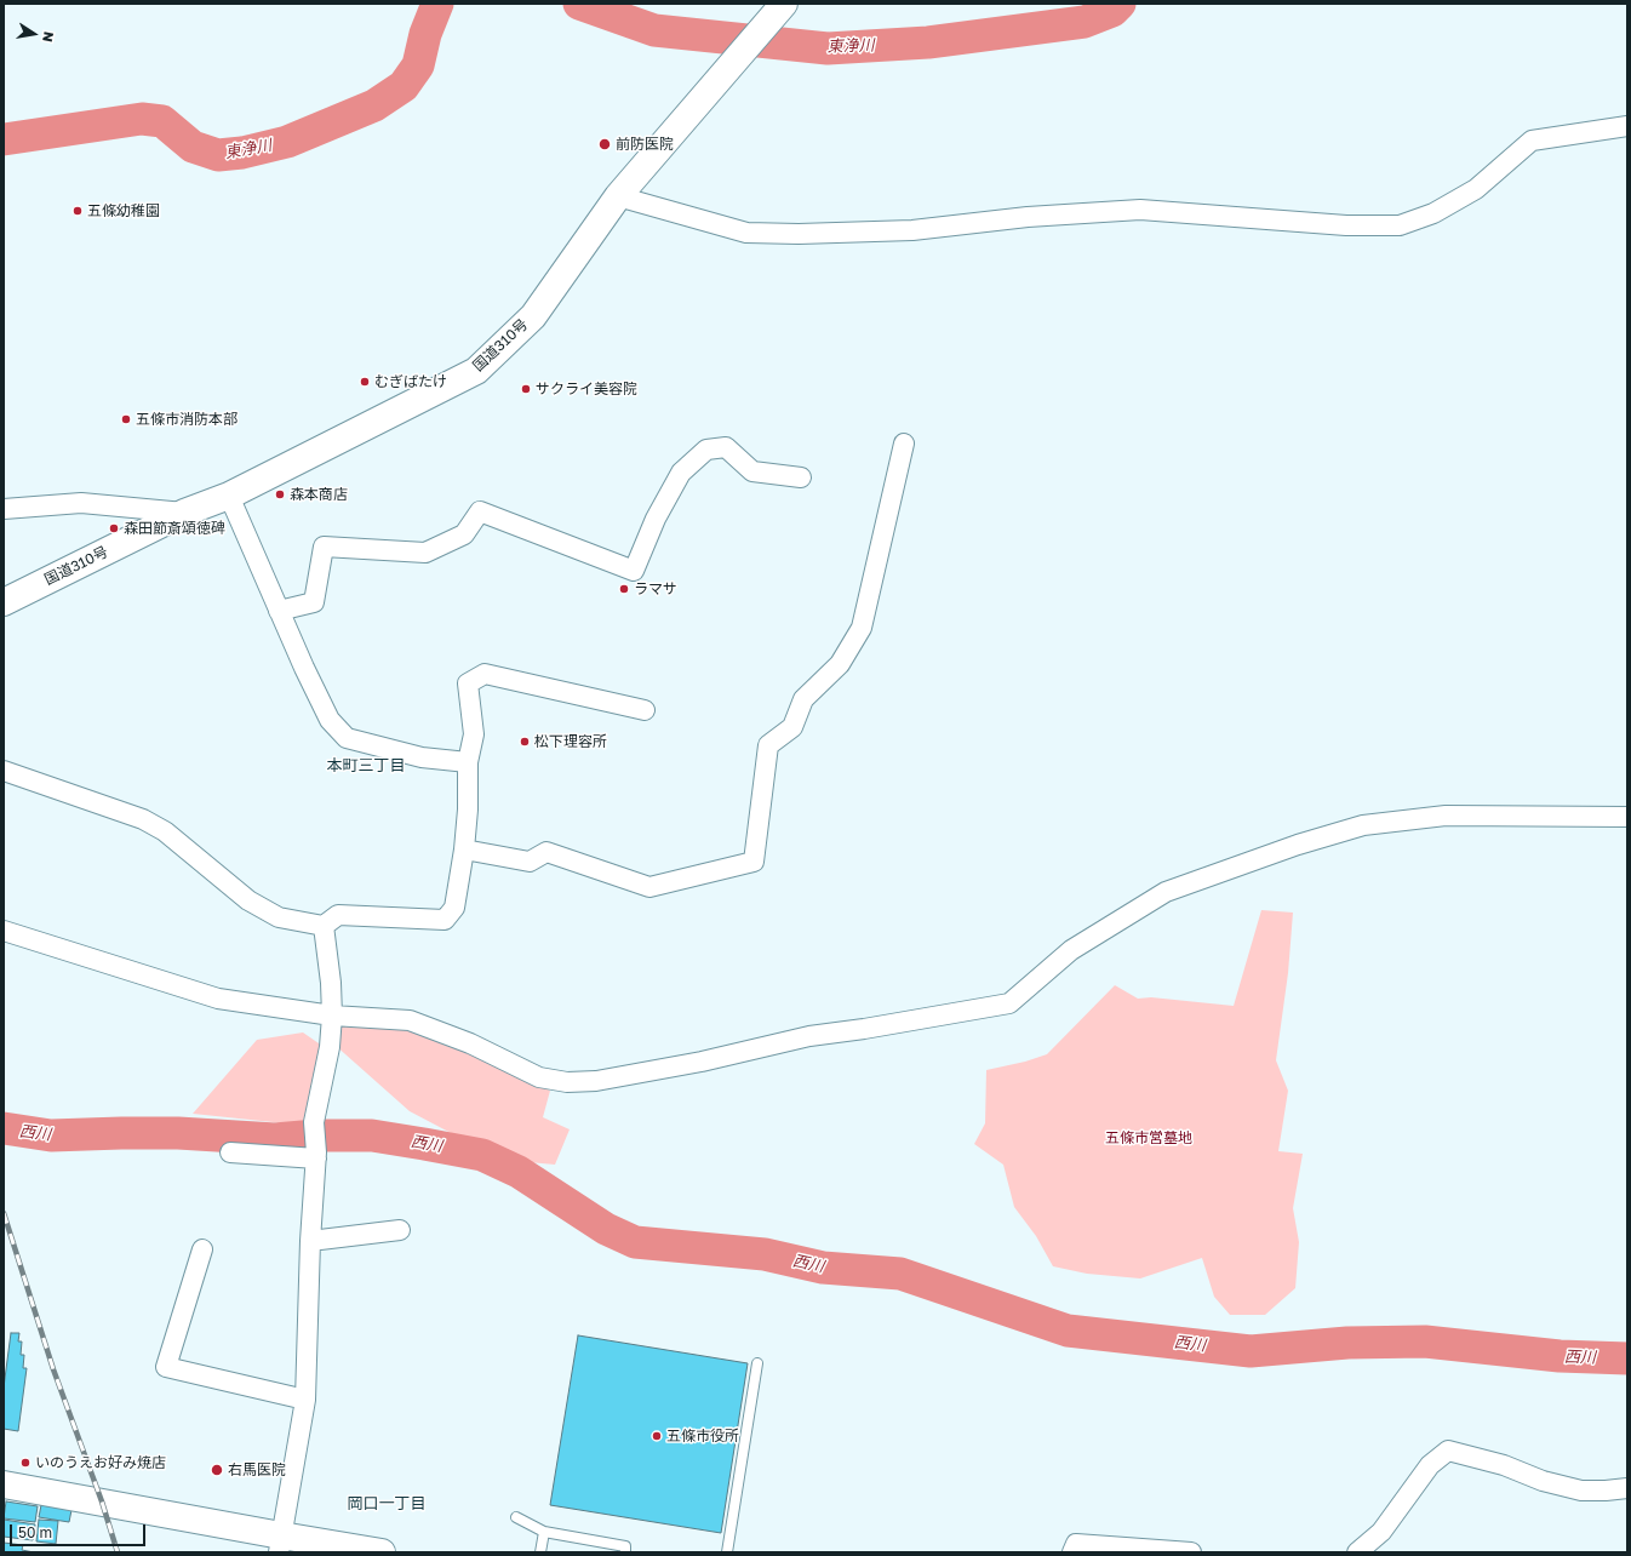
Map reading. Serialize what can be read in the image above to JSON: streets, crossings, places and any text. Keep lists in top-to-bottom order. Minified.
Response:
{"streets":{"main road":["国道310号"]},"districts":["本町三丁目","岡口一丁目"],"water":["東浄川","西川"],"parks":["五條市営墓地"],"places":["前防医院","五條幼稚園","むぎばたけ","サクライ美容院","五條市消防本部","森本商店","森田節斎頌徳碑","ラマサ","松下理容所","五條市役所","いのうえお好み焼店","右馬医院"],"scale_bar":"50 m","north":"right"}
